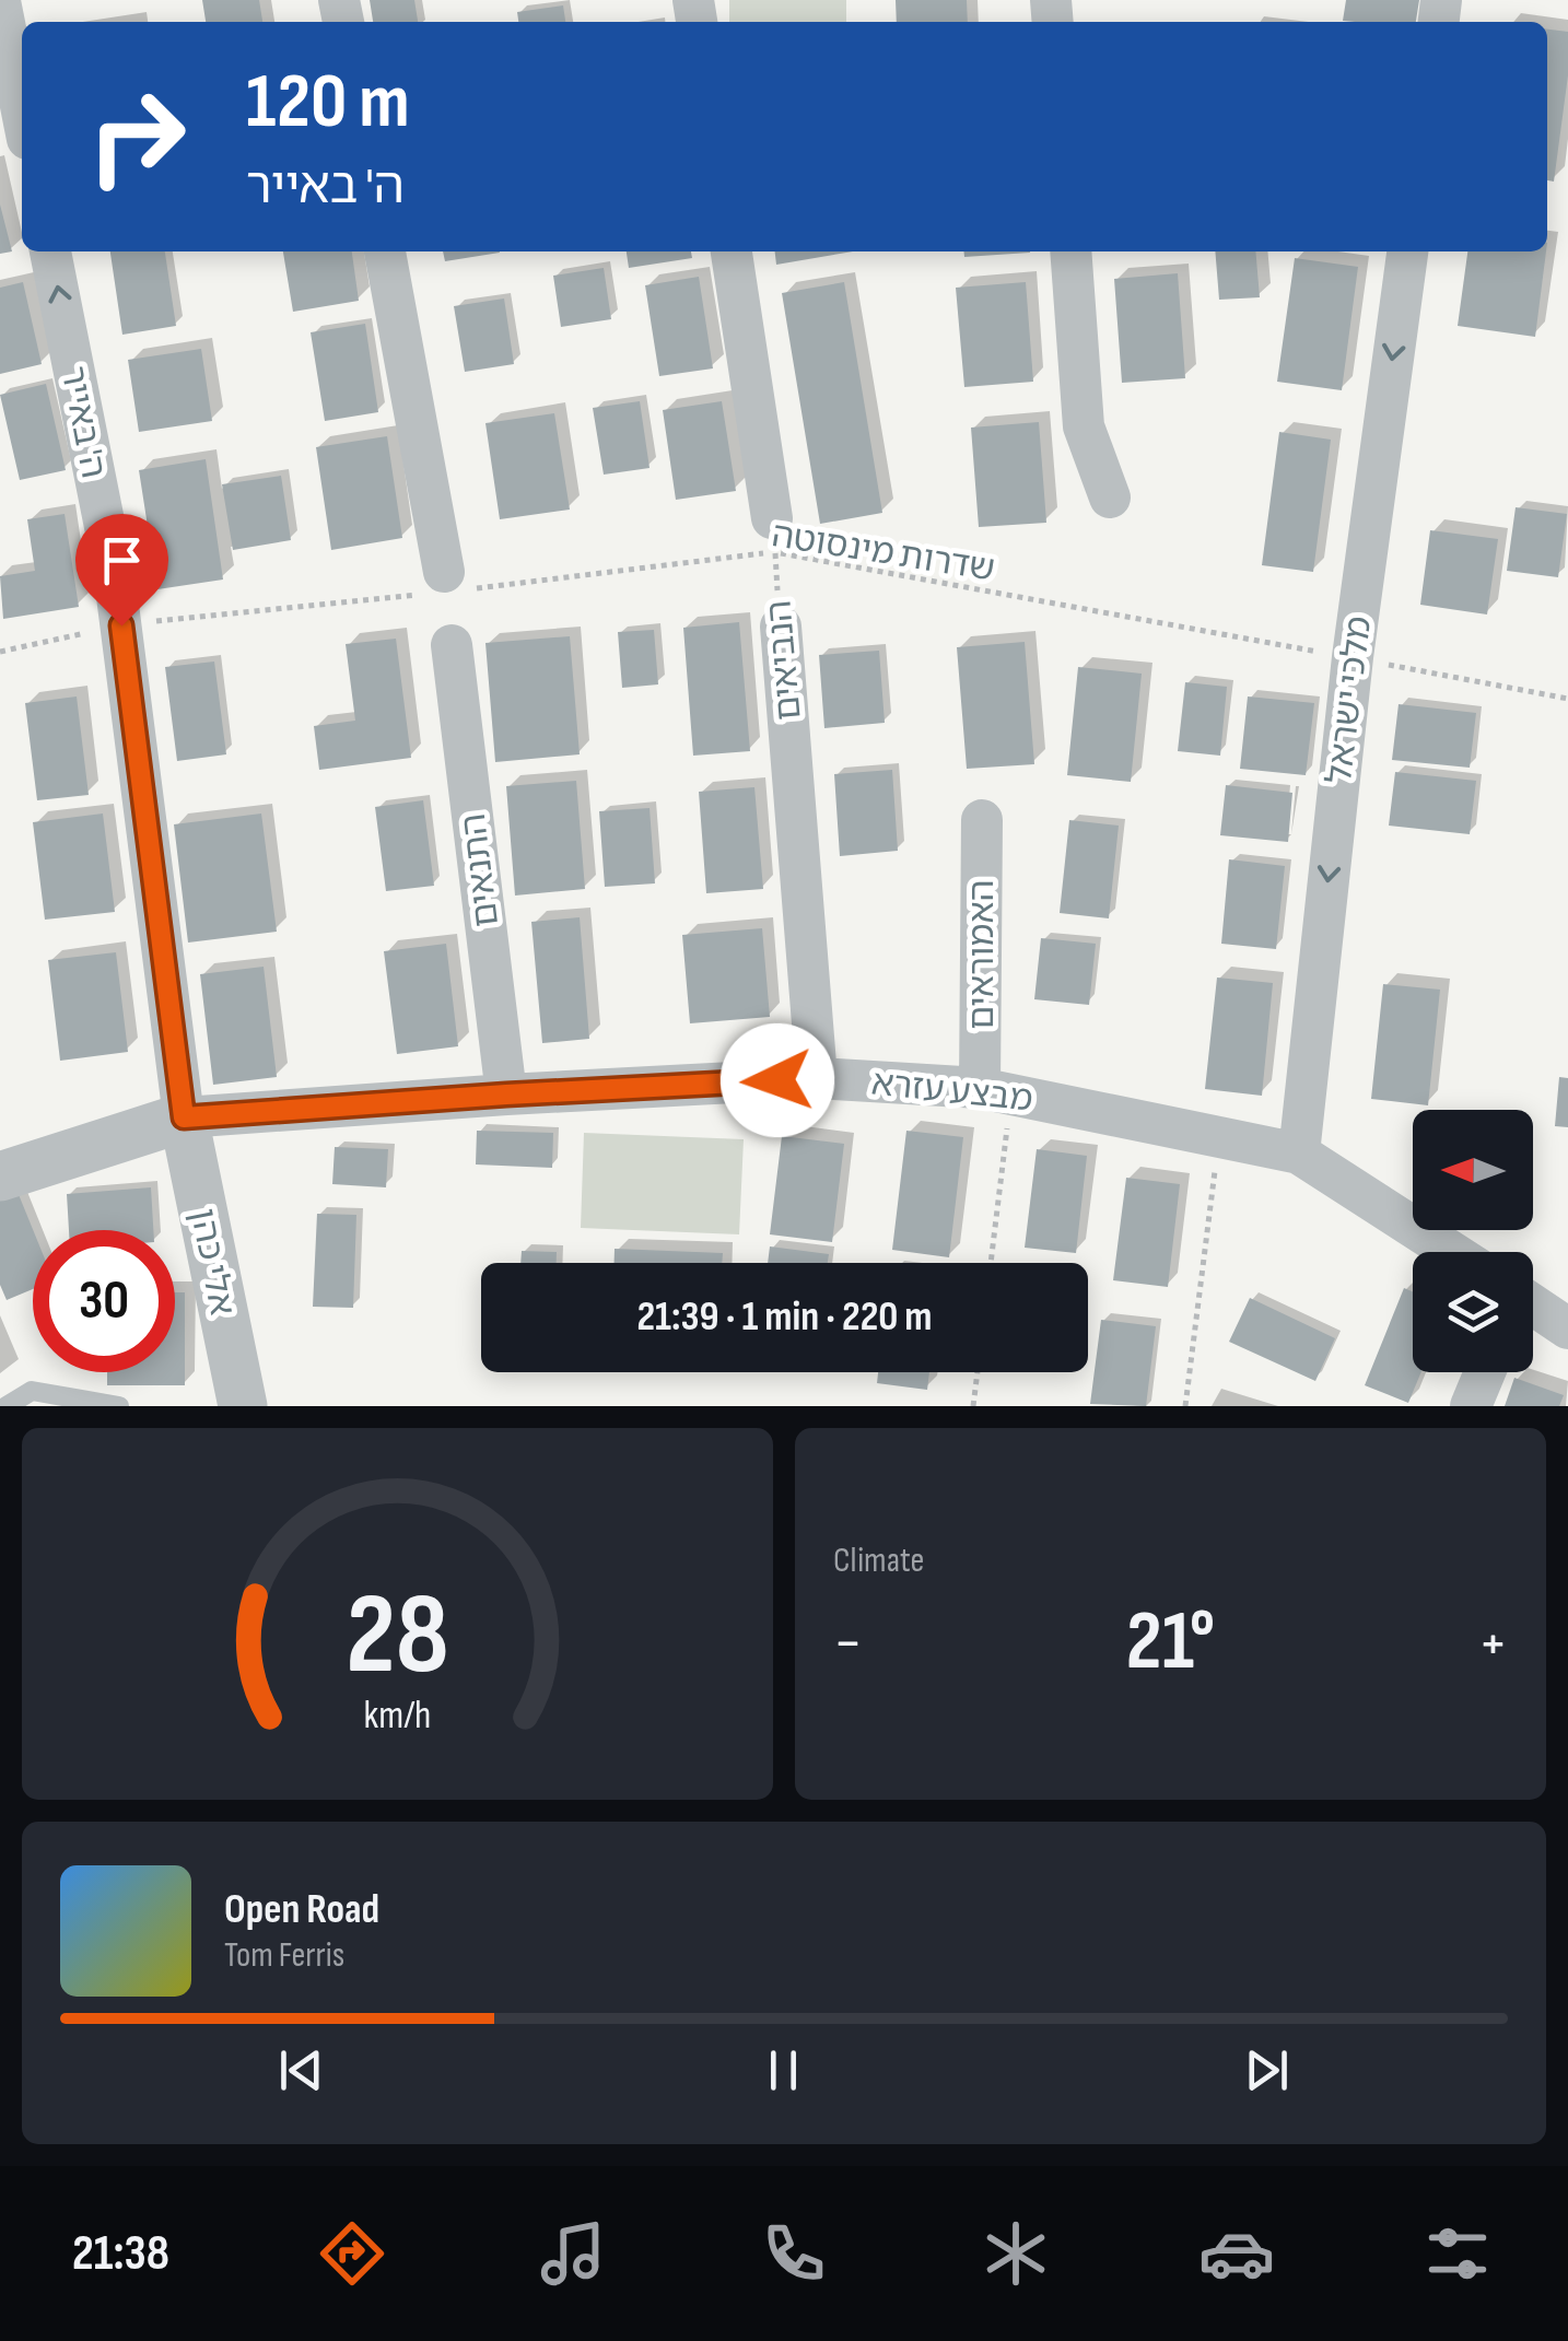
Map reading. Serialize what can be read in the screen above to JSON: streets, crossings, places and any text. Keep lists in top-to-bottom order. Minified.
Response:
{"streets":{"street":["ה' באייר","הנביאים","מלכי ישראל","התנאים","האמוראים","מבצע עזרא","אלי כהן"],"path":["שדרות מינסוטה"]},"crossings":[["ה' באייר","שדרות מינסוטה"],["ה' באייר","מבצע עזרא"],["ה' באייר","אלי כהן"],["שדרות מינסוטה","הנביאים"],["שדרות מינסוטה","מלכי ישראל"],["הנביאים","מבצע עזרא"],["מלכי ישראל","מבצע עזרא"],["התנאים","מבצע עזרא"],["האמוראים","מבצע עזרא"],["מבצע עזרא","אלי כהן"]],"one_way":["מלכי ישראל"],"north":"left","page":{"turn":["120 m","ה' באייר"],"limit":"30","trip":"21:39 · 1 min · 220 m","tile":"Climate","heat":["−","21°","+"],"song":["Open Road","Tom Ferris"],"tabs":"21:38","gauge":["28","km/h"]}}
